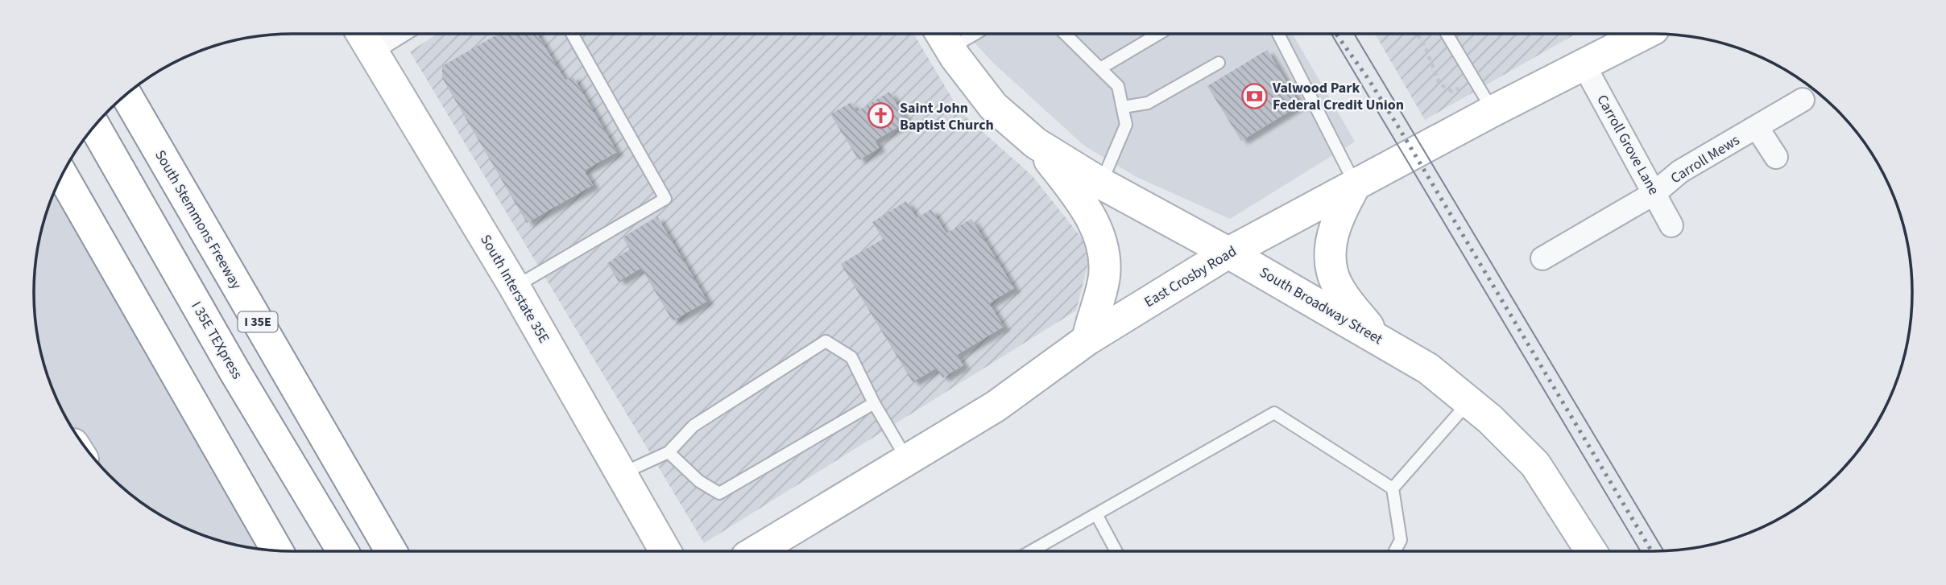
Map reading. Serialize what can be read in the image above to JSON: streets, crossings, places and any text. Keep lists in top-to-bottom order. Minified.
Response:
{"streets":{"main road":["South Stemmons Freeway","East Crosby Road","South Interstate 35E","South Broadway Street","I 35E","I 35E TEXpress"],"street":["Carroll Grove Lane","Carroll Mews"]},"crossings":[["Carroll Grove Lane","Carroll Mews"],["Carroll Grove Lane","East Crosby Road"],["East Crosby Road","South Broadway Street"]],"places":{"bank":["Valwood Park Federal Credit Union"],"church":["Saint John Baptist Church"]}}
